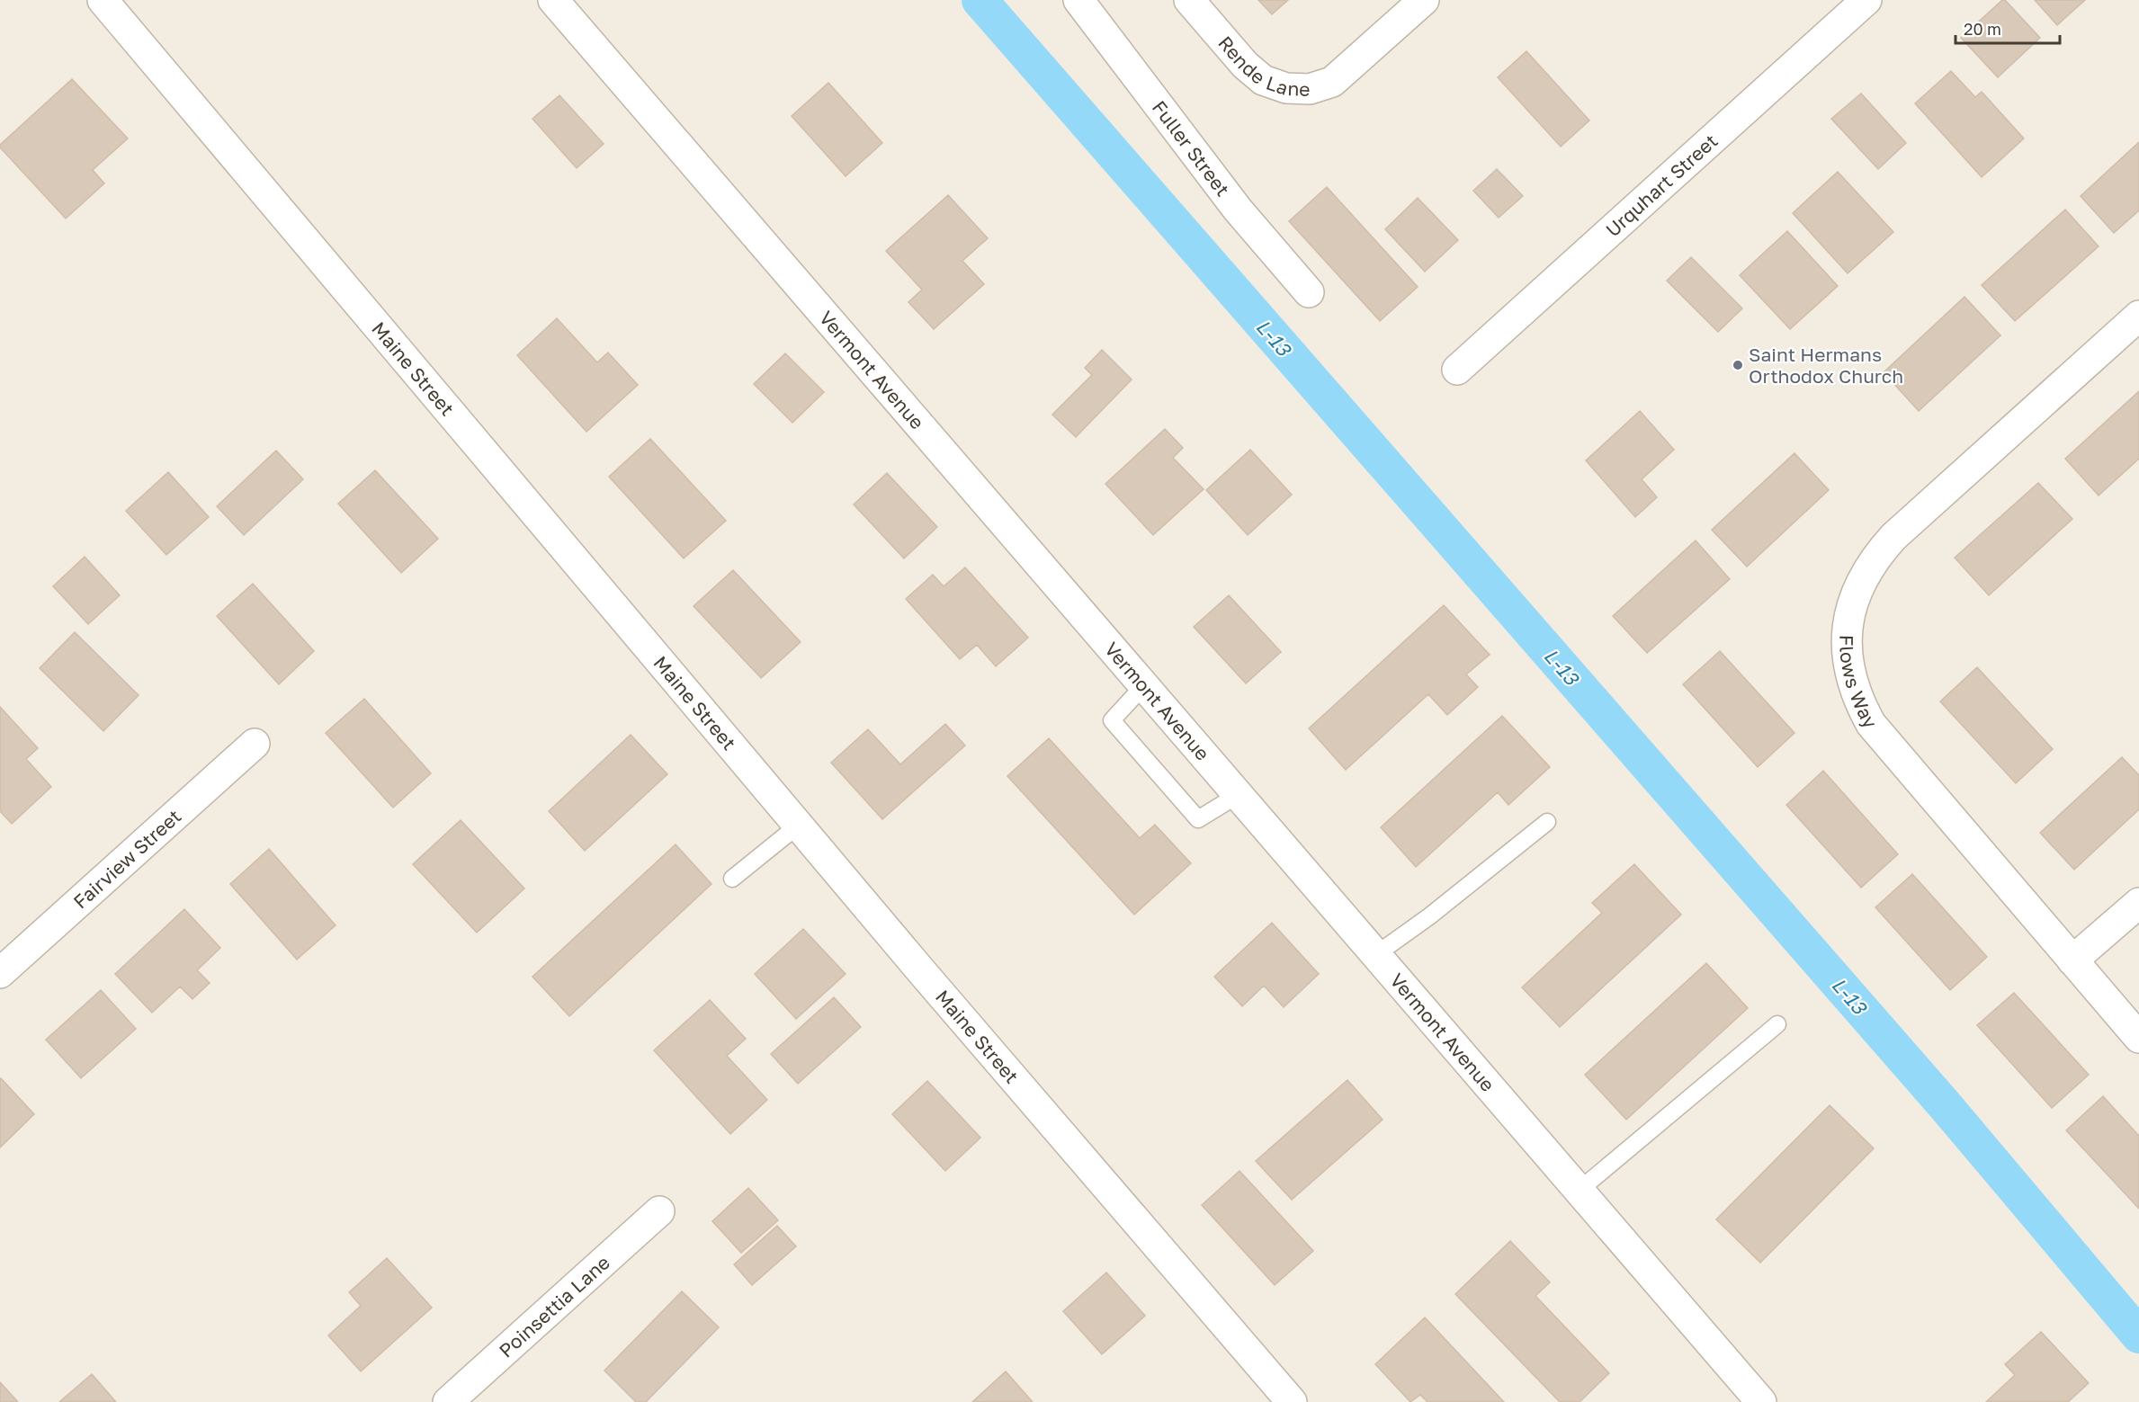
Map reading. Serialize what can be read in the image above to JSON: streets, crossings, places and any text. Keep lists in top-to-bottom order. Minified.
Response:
{"streets":{"street":["Rende Lane","Fuller Street","Urquhart Street","Maine Street","Vermont Avenue","Flows Way","Fairview Street","Poinsettia Lane"]},"water":["L-13"],"places":["Saint Hermans Orthodox Church"],"scale_bar":"20 m"}
